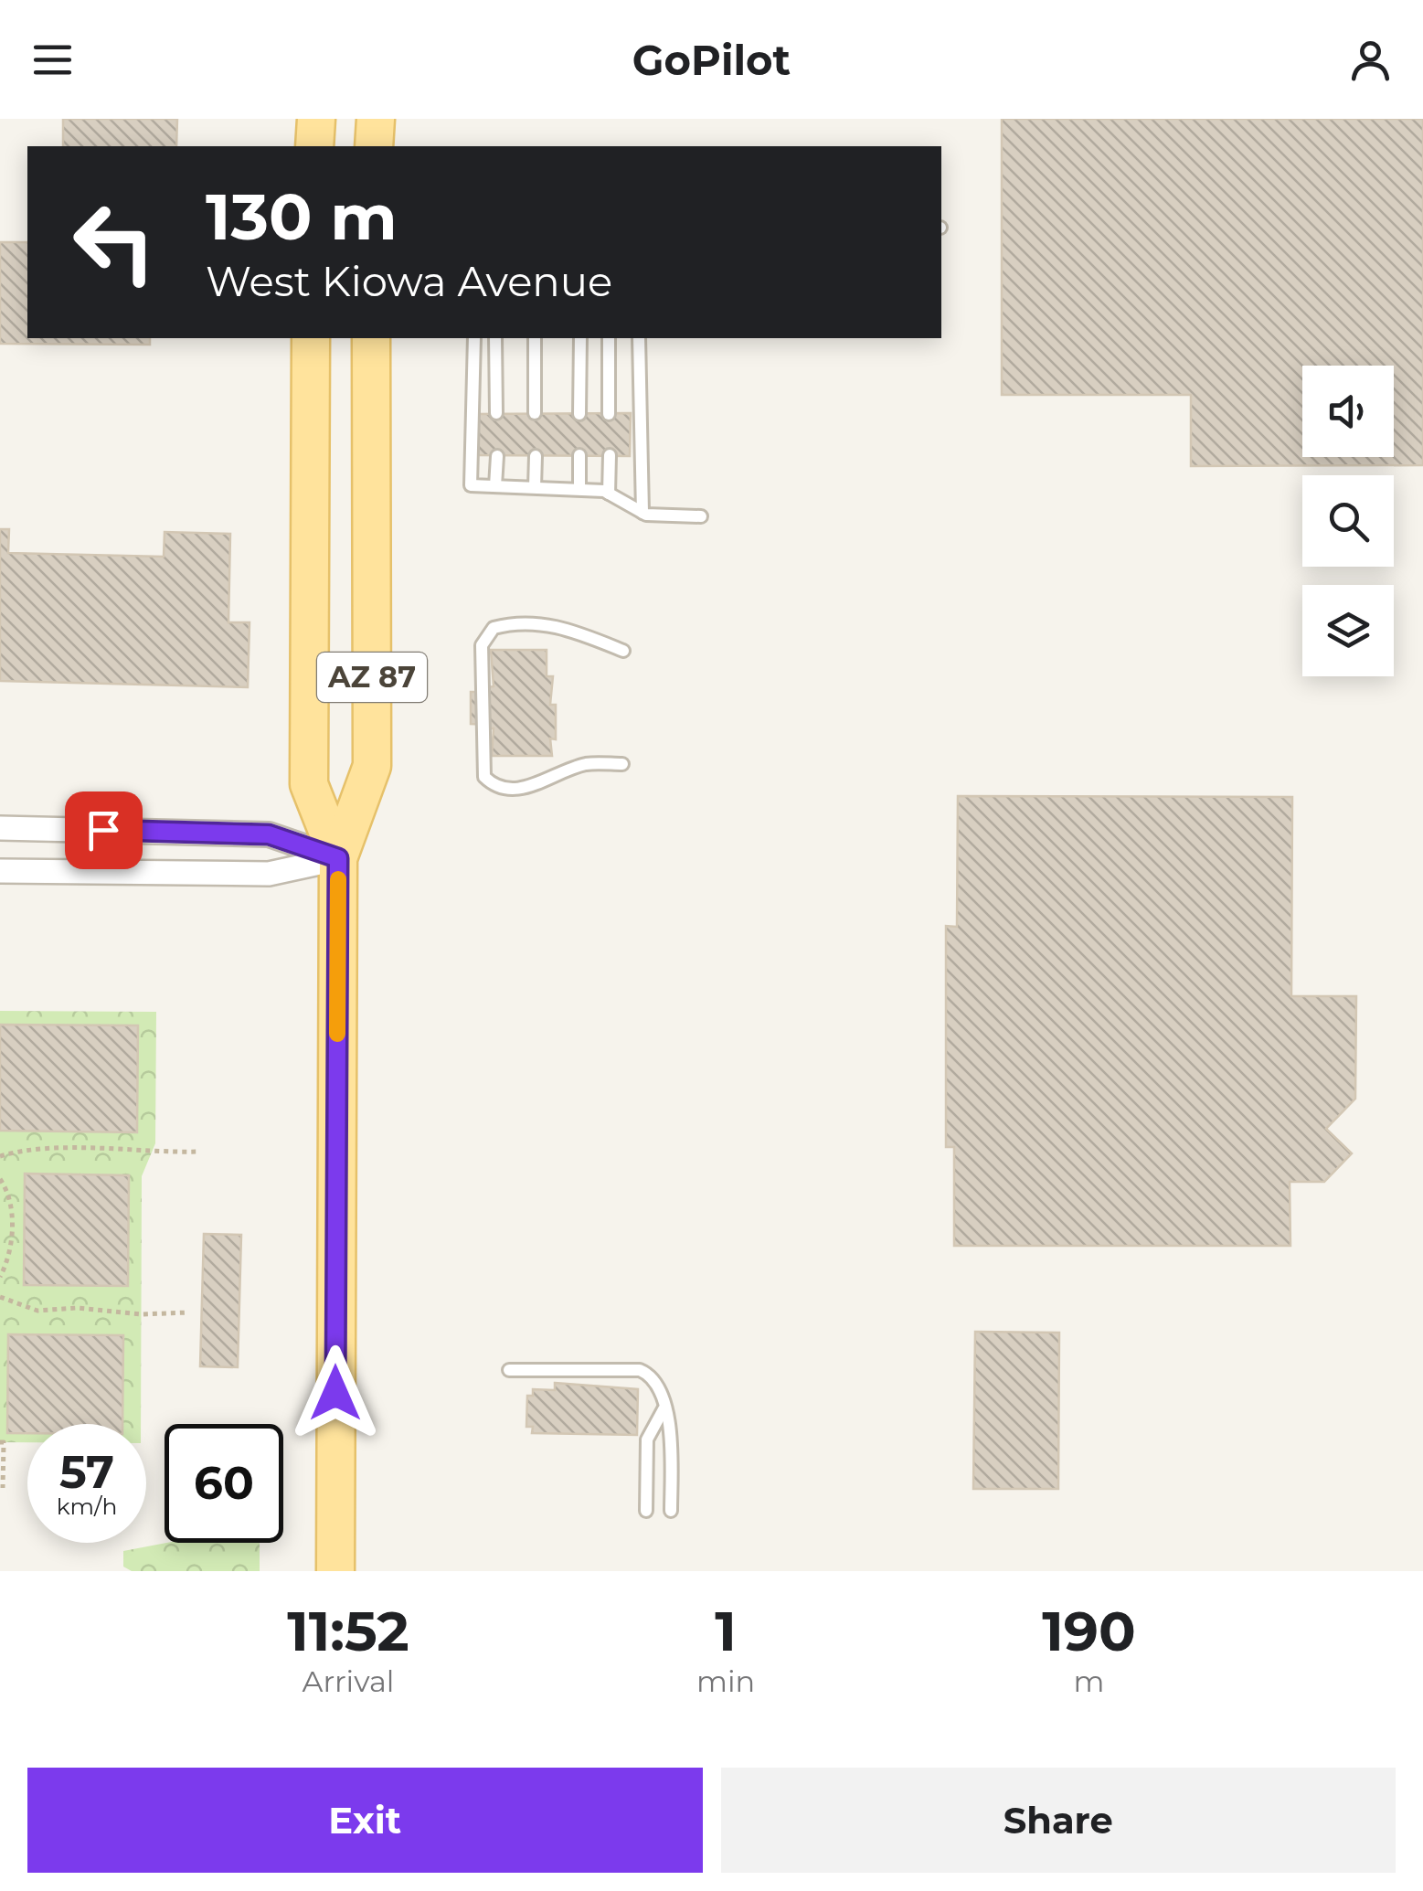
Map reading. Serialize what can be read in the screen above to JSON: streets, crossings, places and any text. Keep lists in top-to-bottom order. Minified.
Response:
{"streets":{"main road":["AZ 87"]},"page":{"header":"GoPilot","turn":["130 m","West Kiowa Avenue"],"speed":"57 km/h","limit":"60","eta":["11:52","Arrival","1","min","190","m"],"buttons":["Exit","Share"]}}
